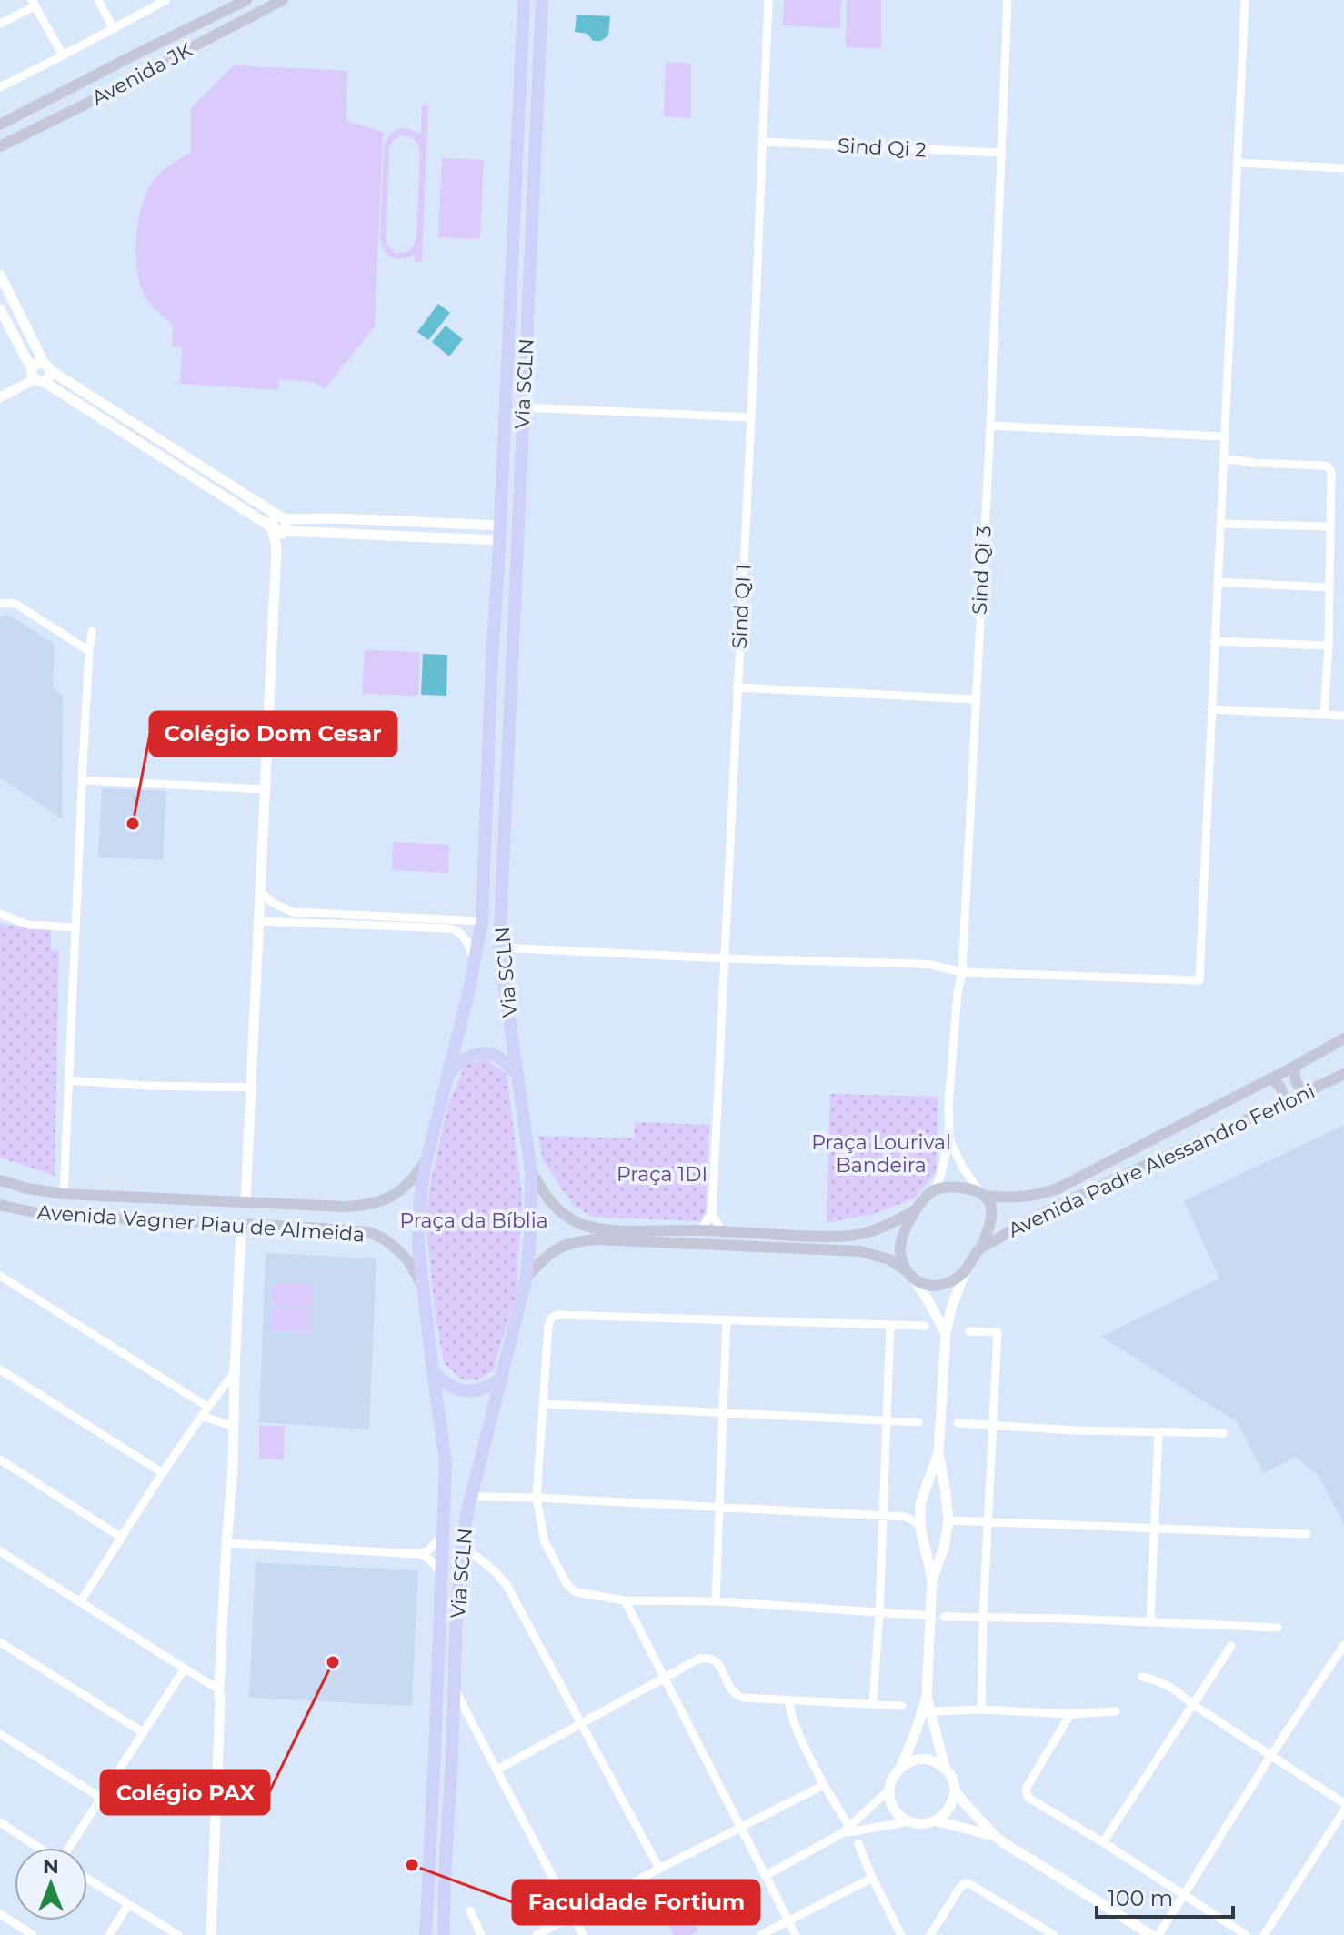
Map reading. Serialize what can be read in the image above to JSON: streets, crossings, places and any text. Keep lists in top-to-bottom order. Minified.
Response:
{"streets":{"main road":["Avenida JK","Via SCLN","Avenida Padre Alessandro Ferloni","Avenida Vagner Piau de Almeida"],"street":["Sind Qi 2","Sind Qi 3","Sind QI 1"]},"crossings":[["Sind Qi 2","Sind Qi 3"],["Sind Qi 2","Sind QI 1"],["Via SCLN","Avenida Vagner Piau de Almeida"]],"parks":["Praça Lourival Bandeira","Praça 1DI","Praça da Bíblia"],"places":["Colégio Dom Cesar","Colégio PAX","Faculdade Fortium"],"scale_bar":"100 m","north":"top"}
